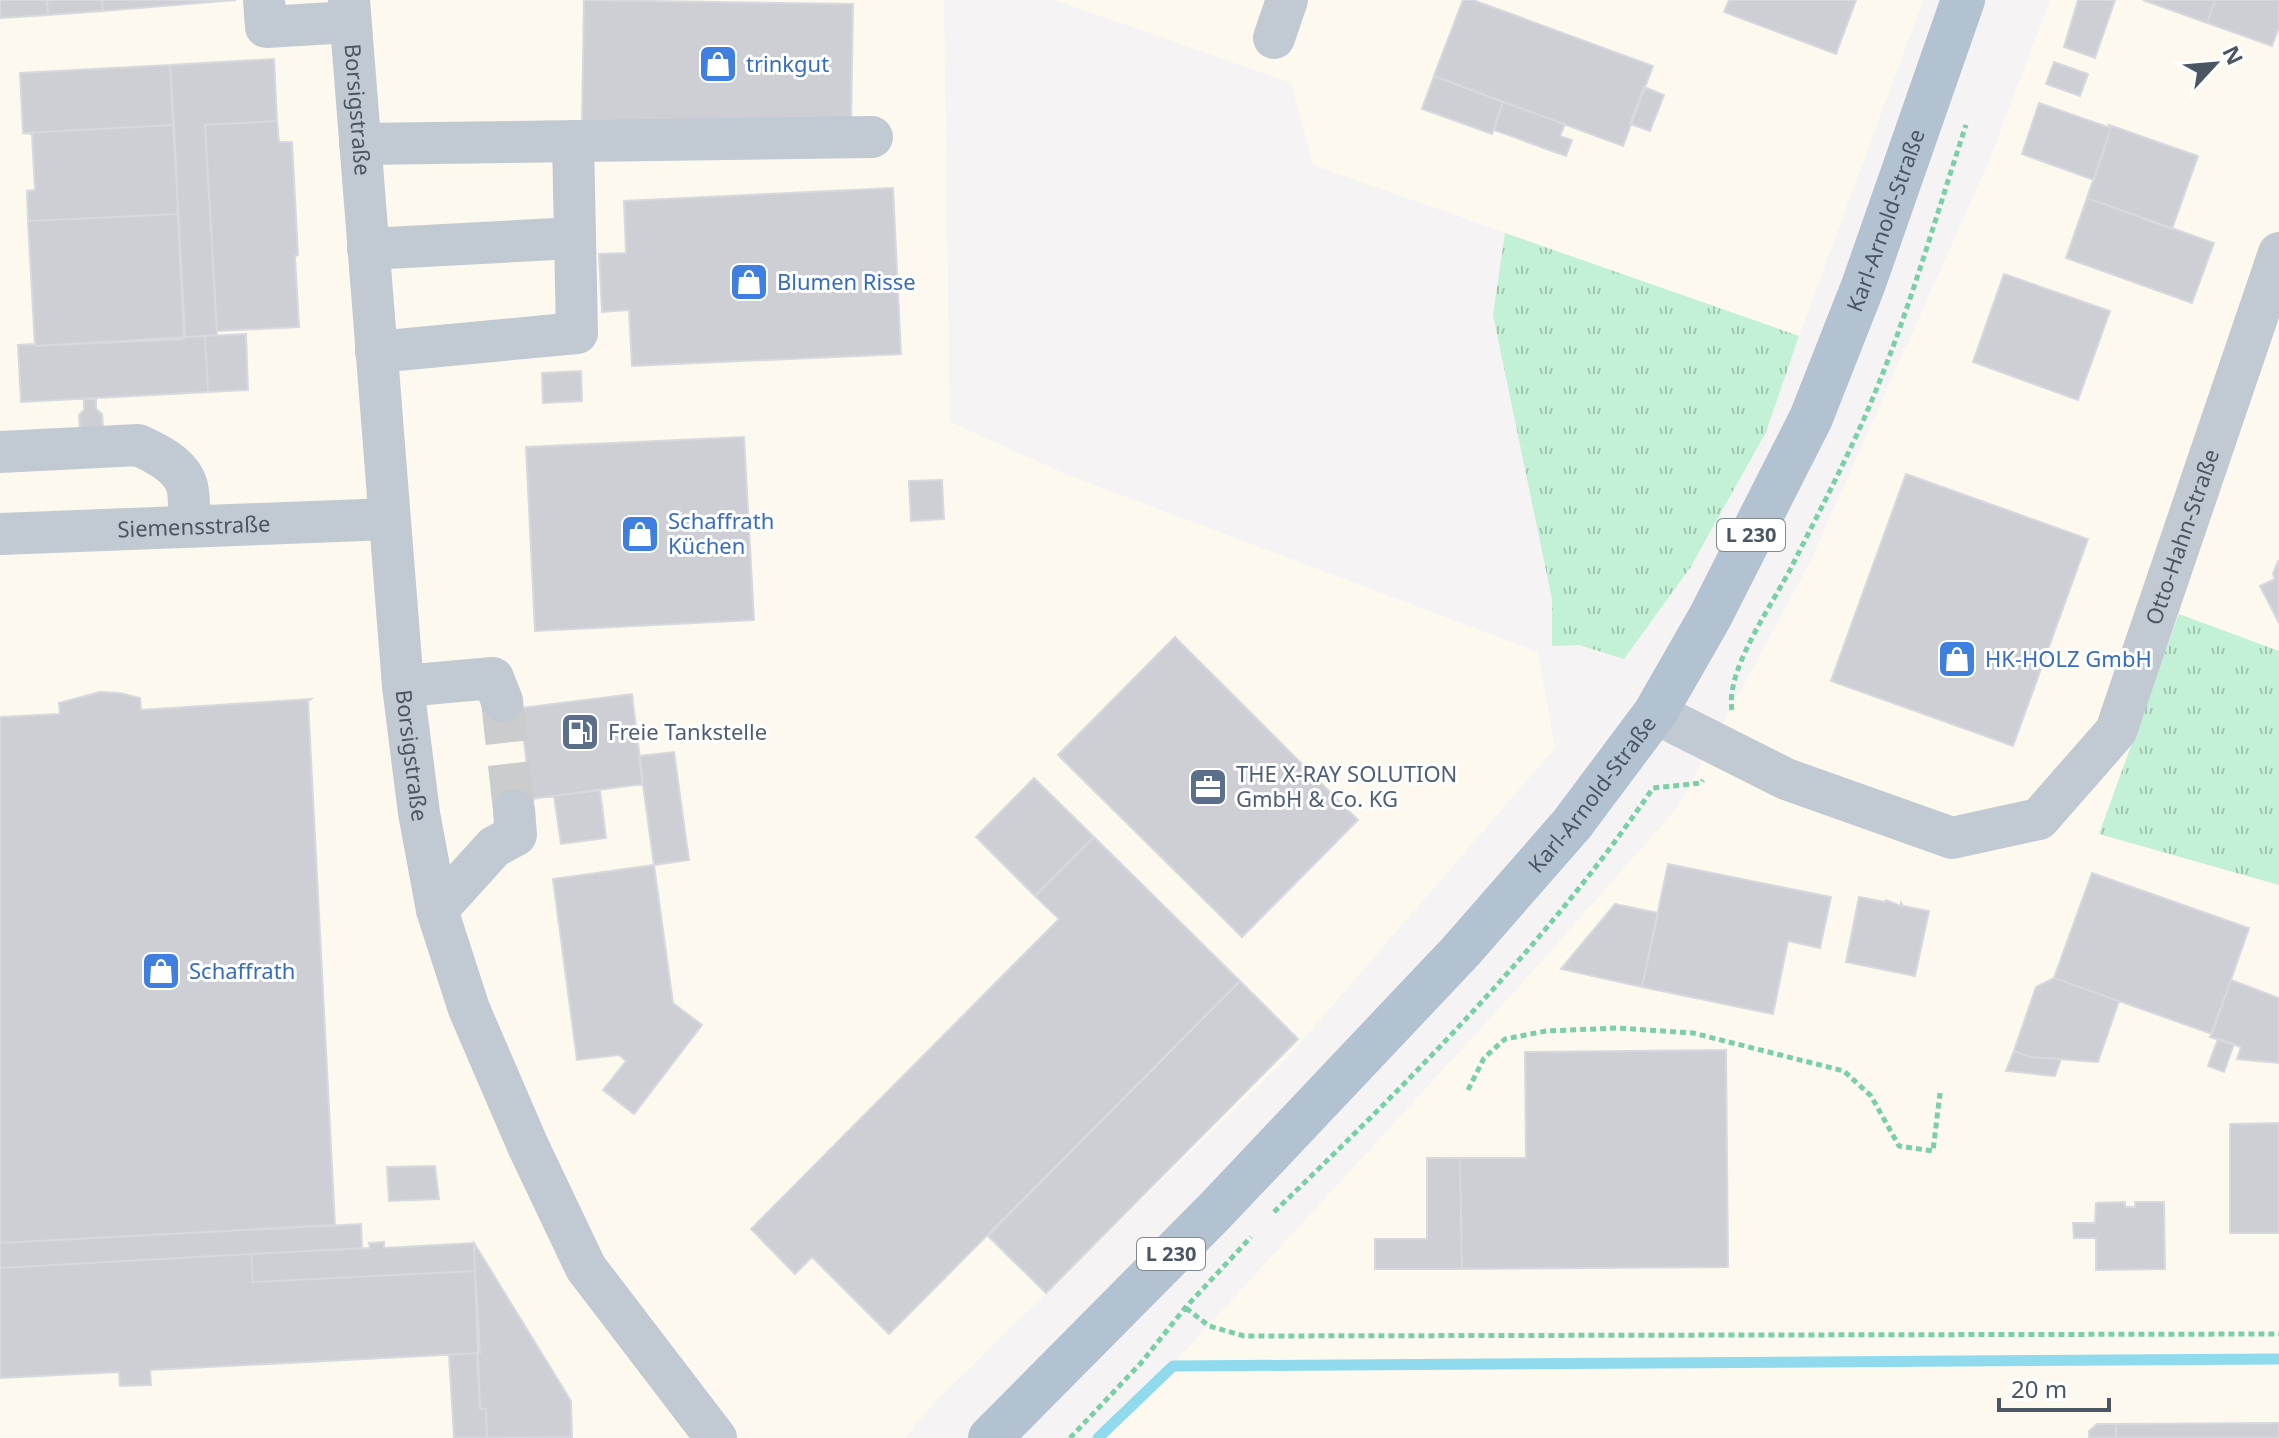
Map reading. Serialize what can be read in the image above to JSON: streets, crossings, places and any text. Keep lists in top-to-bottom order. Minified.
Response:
{"streets":{"main road":["Karl-Arnold-Straße","L 230"],"street":["Borsigstraße","Siemensstraße","Otto-Hahn-Straße"]},"crossings":[["Borsigstraße","Siemensstraße"],["Karl-Arnold-Straße","Otto-Hahn-Straße"]],"places":{"shop":["trinkgut","Blumen Risse","Schaffrath Küchen","HK-HOLZ GmbH","Schaffrath"],"fuel station":["Freie Tankstelle"],"office":["THE X-RAY SOLUTION GmbH & Co. KG"]},"scale_bar":"20 m","north":"top right"}
